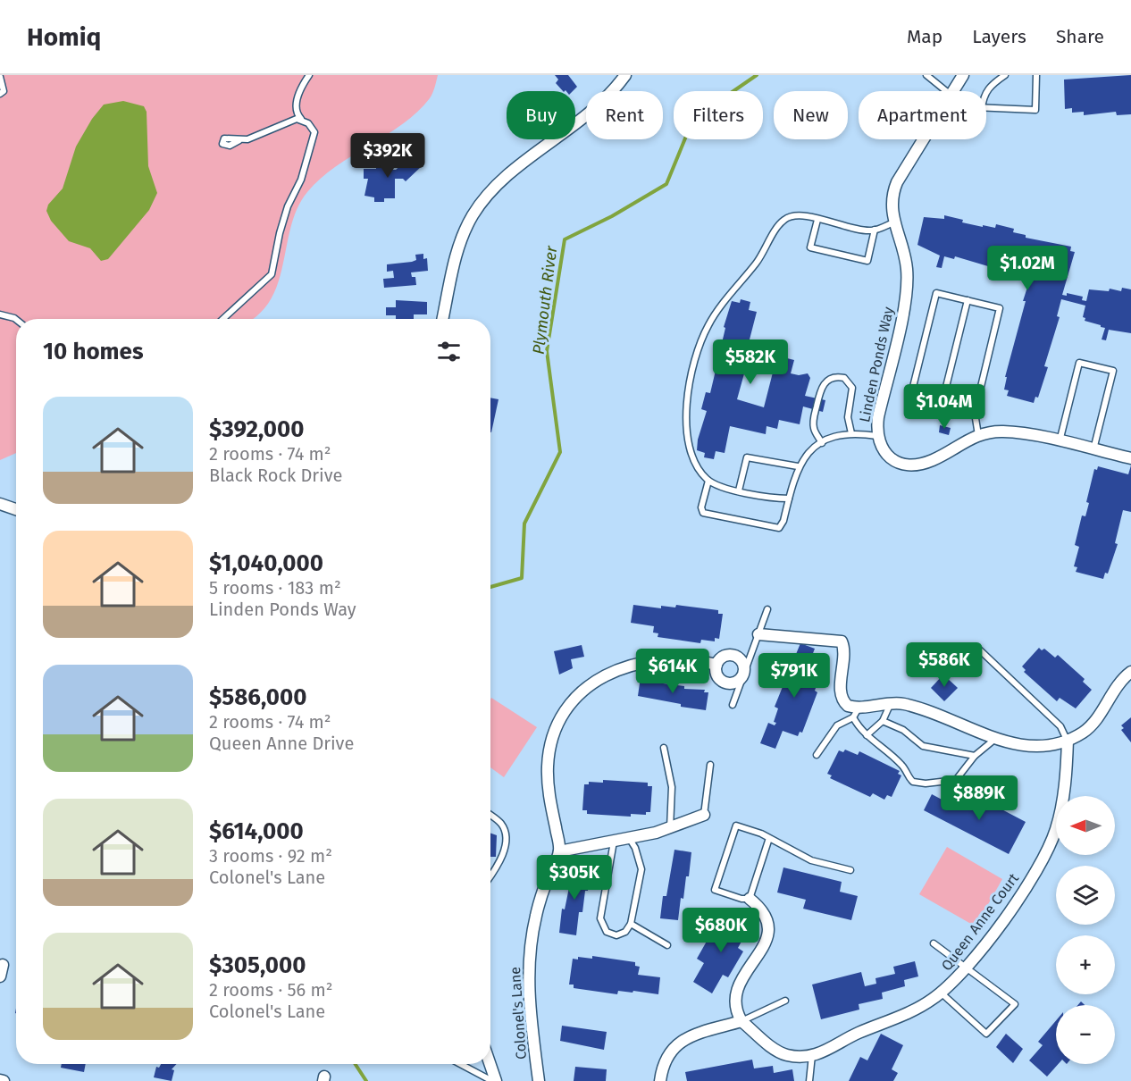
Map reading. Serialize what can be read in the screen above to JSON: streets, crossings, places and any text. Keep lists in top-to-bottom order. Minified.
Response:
{"streets":{"street":["Linden Ponds Way","Queen Anne Court","Colonel's Lane"]},"water":["Plymouth River"],"north":"left","page":{"header":"Homiq","nav":["Map","Layers","Share"],"chip":["Buy","Rent","Filters","New","Apartment"],"price":["$392K","$1.02M","$582K","$1.04M","$586K","$614K","$791K","$889K","$305K","$680K"],"heading":"10 homes","list":[{"name":"$392,000","note":"2 rooms · 74 m² · Black Rock Drive"},{"name":"$1,040,000","note":"5 rooms · 183 m² · Linden Ponds Way"},{"name":"$586,000","note":"2 rooms · 74 m² · Queen Anne Drive"},{"name":"$614,000","note":"3 rooms · 92 m² · Colonel's Lane"},{"name":"$305,000","note":"2 rooms · 56 m² · Colonel's Lane"}],"map_buttons":["+","−"]}}
